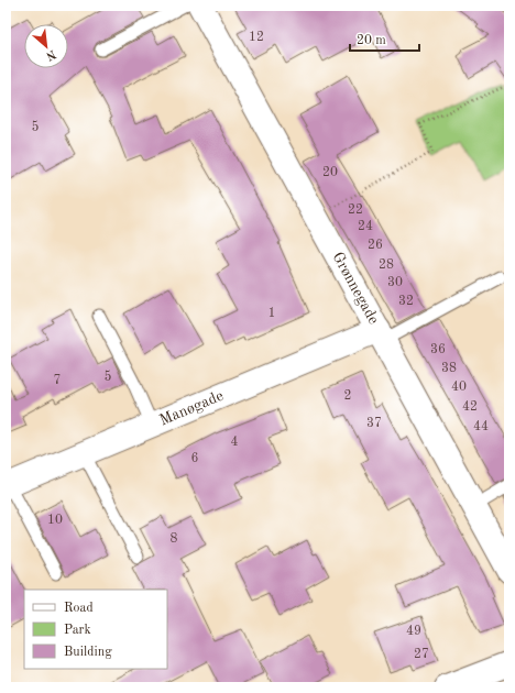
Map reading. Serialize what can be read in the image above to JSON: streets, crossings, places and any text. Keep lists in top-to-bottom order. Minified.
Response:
{"streets":{"street":["Grønnegade","Manøgade"]},"crossings":[["Grønnegade","Manøgade"]],"house_numbers":["12","5","20","22","24","26","28","30","32","1","36","38","5","7","40","2","42","37","44","4","6","10","8","49","27"],"legend":["Road","Park","Building"],"scale_bar":"20 m","north":"bottom right"}
